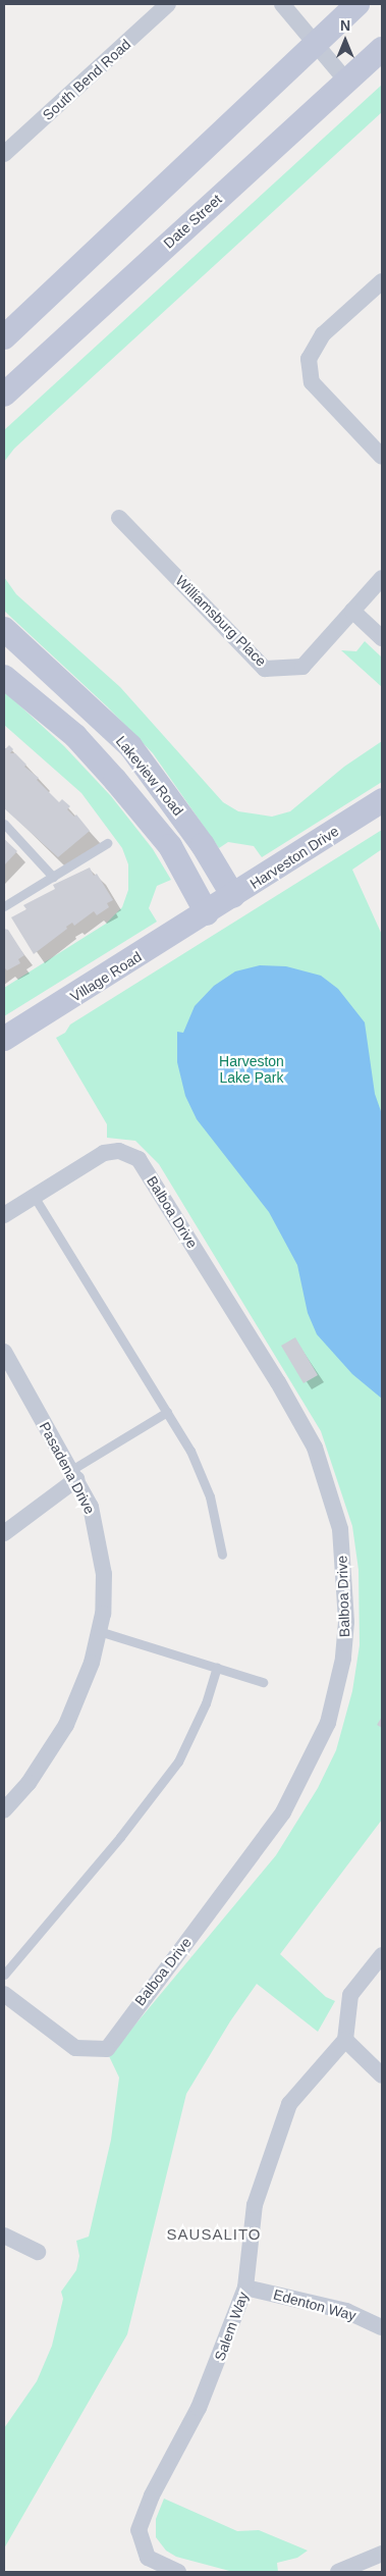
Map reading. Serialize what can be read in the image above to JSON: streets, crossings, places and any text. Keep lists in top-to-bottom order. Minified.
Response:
{"streets":{"street":["South Bend Road","Date Street","Williamsburg Place","Lakeview Road","Harveston Drive","Village Road","Balboa Drive","Pasadena Drive","Edenton Way","Salem Way"]},"crossings":[["Lakeview Road","Harveston Drive"],["Lakeview Road","Village Road"],["Harveston Drive","Village Road"],["Edenton Way","Salem Way"]],"districts":["SAUSALITO"],"parks":["Harveston Lake Park"],"north":"top"}
